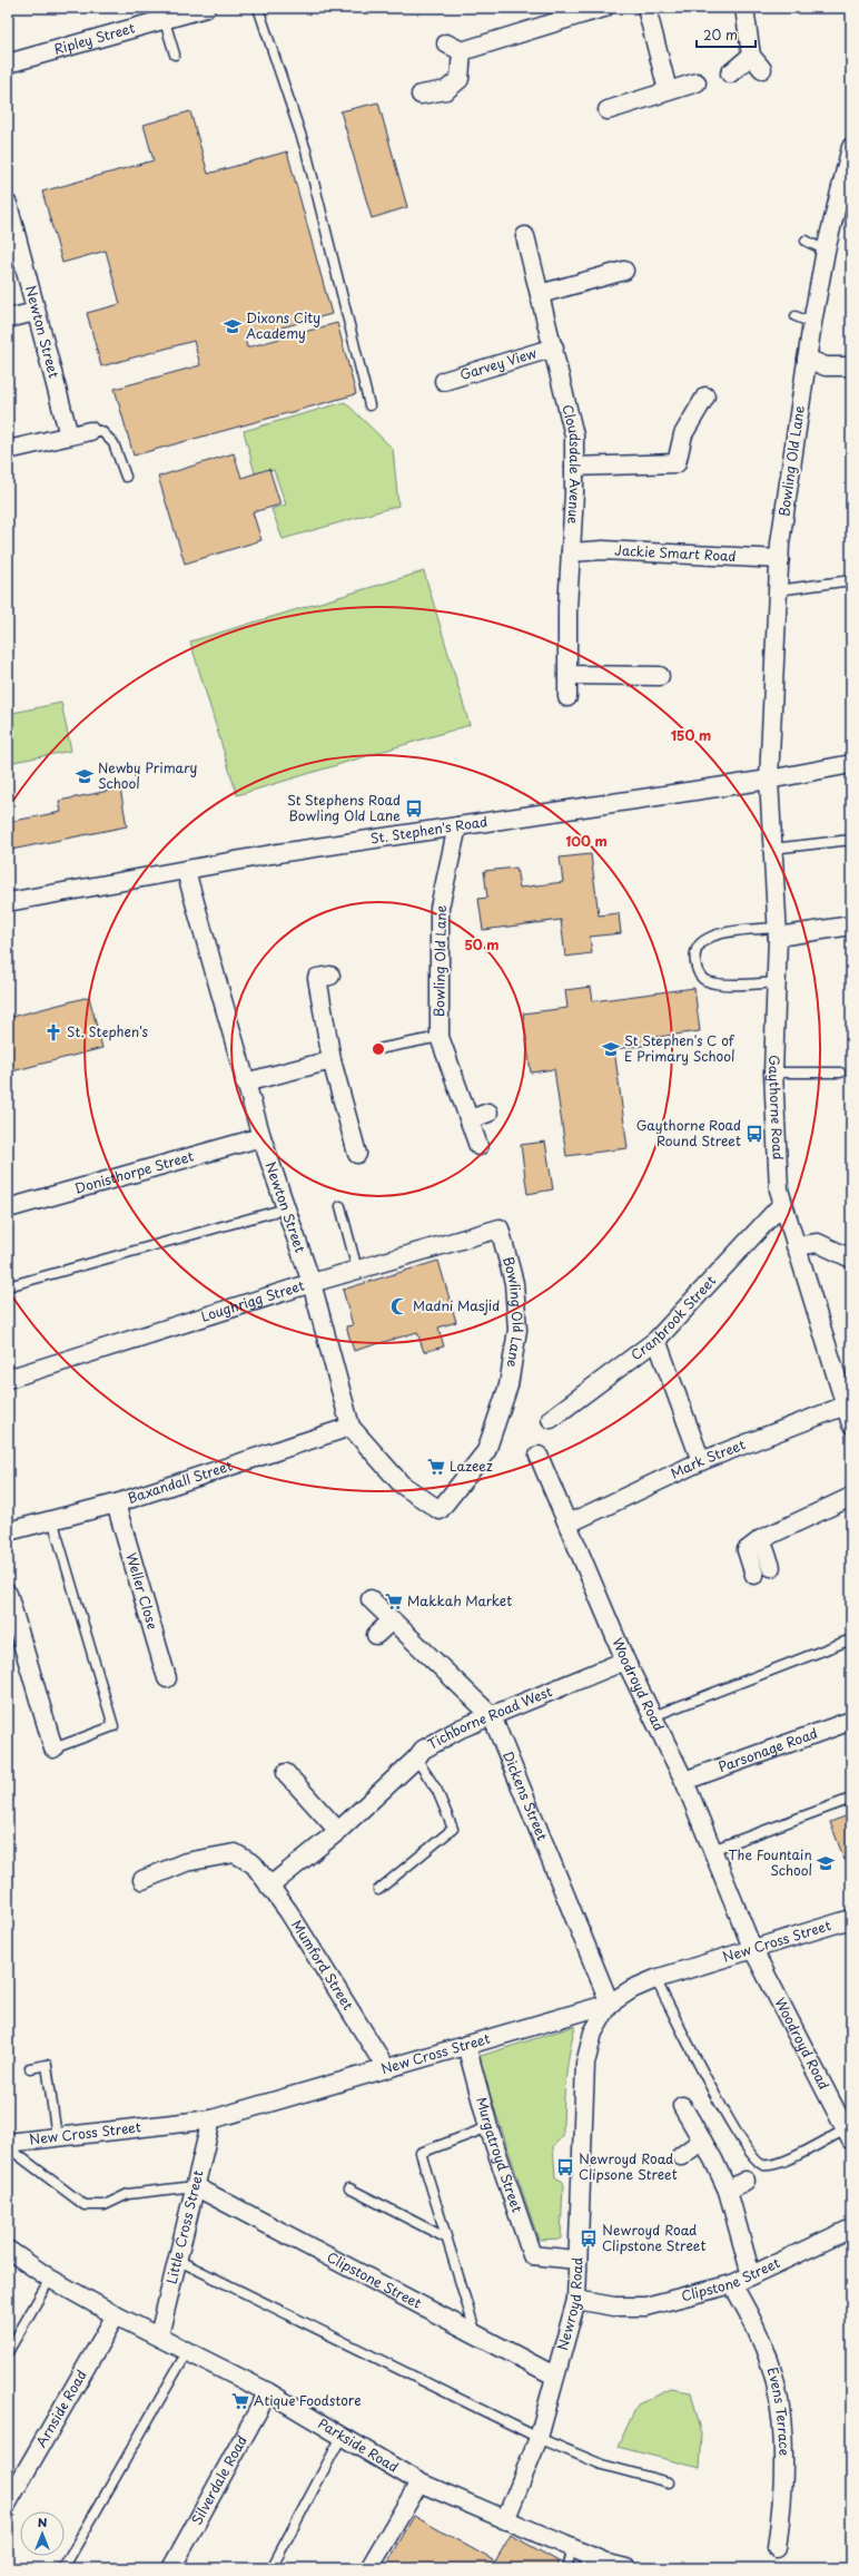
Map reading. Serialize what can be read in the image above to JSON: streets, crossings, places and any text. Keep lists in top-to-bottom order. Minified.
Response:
{"streets":{"street":["Ripley Street","Newton Street","Garvey View","Bowling Old Lane","Cloudsdale Avenue","Jackie Smart Road","St. Stephen's Road","Gaythorne Road","Donisthorpe Street","Loughrigg Street","Cranbrook Street","Mark Street","Baxandall Street","Weller Close","Woodroyd Road","Tichborne Road West","Parsonage Road","Dickens Street","New Cross Street","Mumford Street","Murgatroyd Street","Little Cross Street","Clipstone Street","Newroyd Road","Arnside Road","Evens Terrace","Parkside Road","Silverdale Road"]},"crossings":[["Newton Street","Bowling Old Lane"],["Newton Street","St. Stephen's Road"],["Newton Street","Donisthorpe Street"],["Newton Street","Loughrigg Street"],["Newton Street","Baxandall Street"],["Garvey View","Cloudsdale Avenue"],["Bowling Old Lane","Jackie Smart Road"],["Bowling Old Lane","St. Stephen's Road"],["Bowling Old Lane","Gaythorne Road"],["Bowling Old Lane","Loughrigg Street"],["Cloudsdale Avenue","Jackie Smart Road"],["St. Stephen's Road","Gaythorne Road"],["Gaythorne Road","Cranbrook Street"],["Gaythorne Road","Mark Street"],["Mark Street","Woodroyd Road"],["Baxandall Street","Weller Close"],["Woodroyd Road","Tichborne Road West"],["Woodroyd Road","Parsonage Road"],["Woodroyd Road","New Cross Street"],["Tichborne Road West","Dickens Street"],["Tichborne Road West","Mumford Street"],["Dickens Street","New Cross Street"],["Dickens Street","Newroyd Road"],["New Cross Street","Mumford Street"],["New Cross Street","Murgatroyd Street"],["New Cross Street","Little Cross Street"],["New Cross Street","Newroyd Road"],["Murgatroyd Street","Newroyd Road"],["Little Cross Street","Clipstone Street"],["Little Cross Street","Parkside Road"],["Clipstone Street","Newroyd Road"],["Clipstone Street","Evens Terrace"],["Newroyd Road","Parkside Road"],["Arnside Road","Parkside Road"],["Parkside Road","Silverdale Road"]],"places":{"school or university":["Dixons City Academy","Newby Primary School","St Stephen's C of E Primary School","The Fountain School"],"bus stop":["St Stephens Road Bowling Old Lane","Gaythorne Road Round Street","Newroyd Road Clipsone Street","Newroyd Road Clipstone Street"],"church":["St. Stephen's"],"mosque":["Madni Masjid"],"supermarket":["Lazeez","Makkah Market","Atique Foodstore"]},"scale_bar":"20 m","north":"top","rings":["150 m","100 m","50 m"]}
